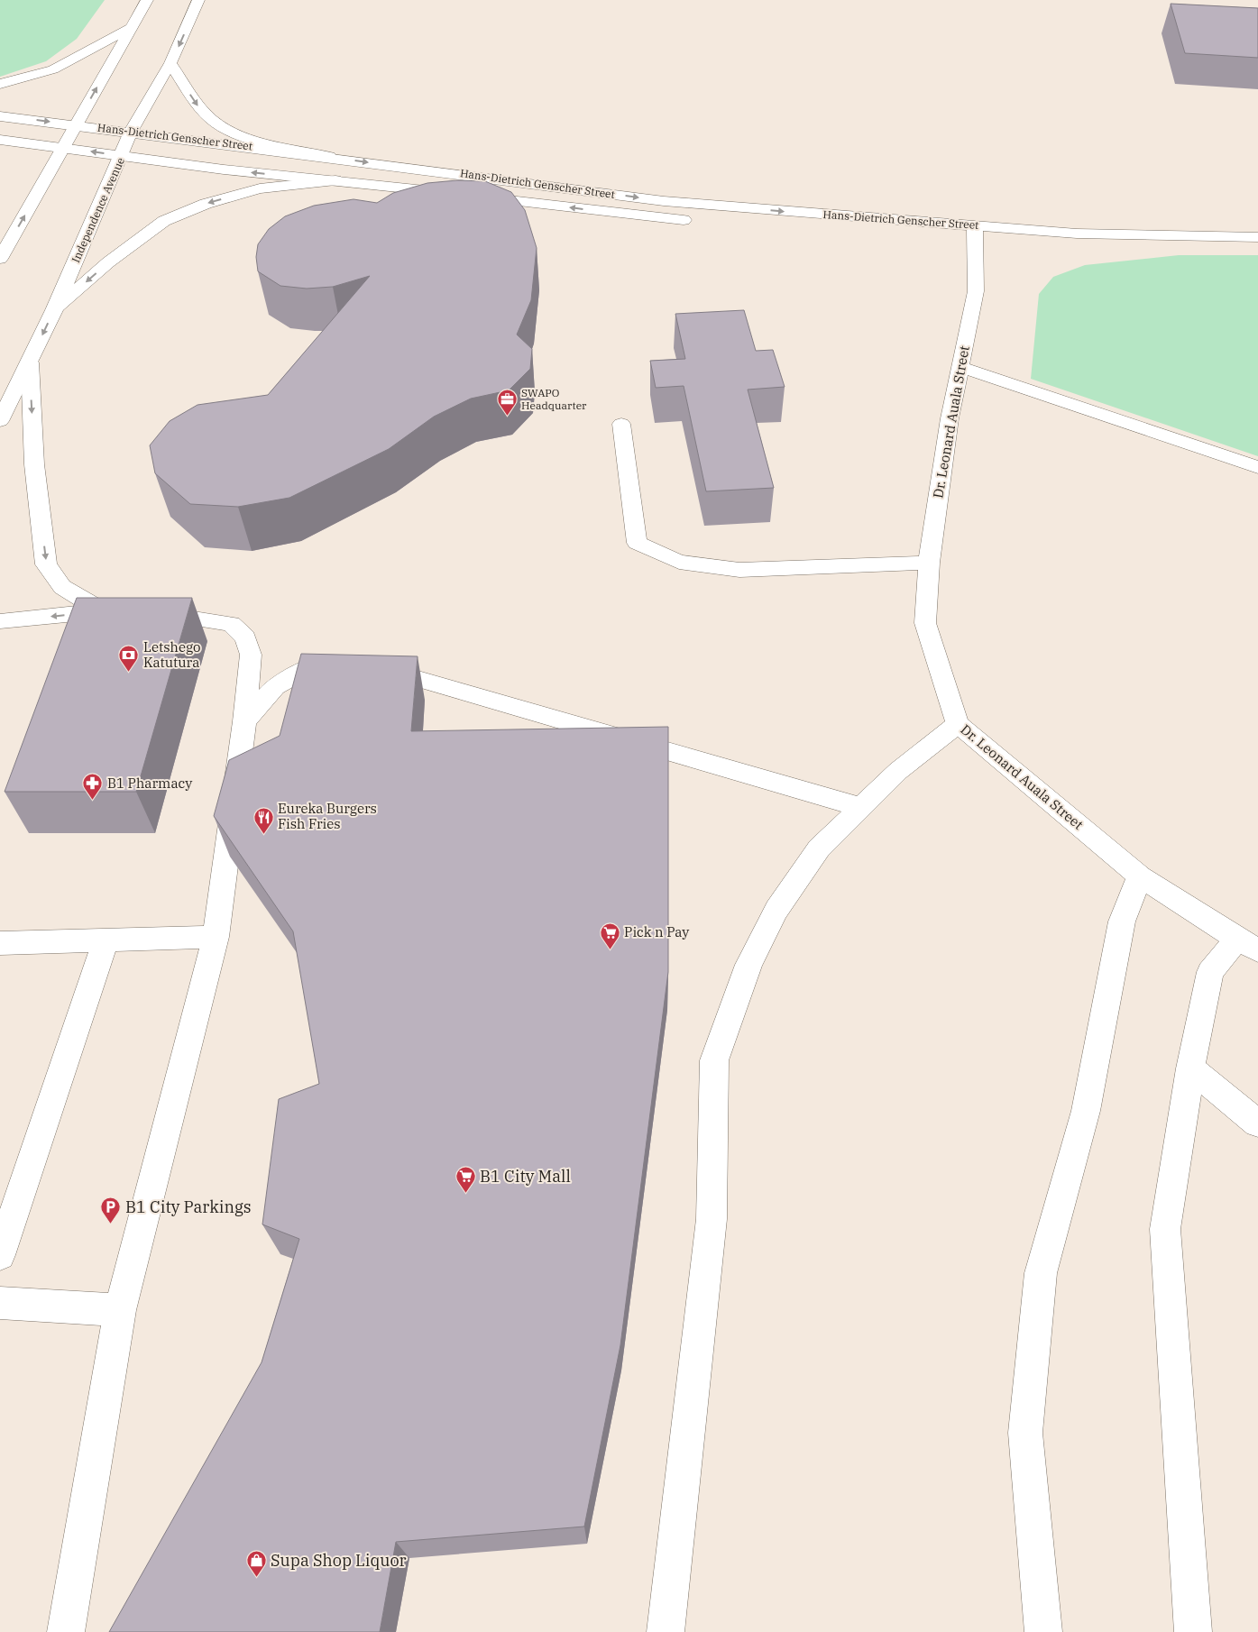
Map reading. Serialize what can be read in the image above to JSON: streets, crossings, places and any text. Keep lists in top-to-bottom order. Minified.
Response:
{"streets":{"street":["Hans-Dietrich Genscher Street","Independence Avenue","Dr. Leonard Auala Street"]},"crossings":[["Hans-Dietrich Genscher Street","Independence Avenue"],["Hans-Dietrich Genscher Street","Dr. Leonard Auala Street"]],"places":{"office":["SWAPO Headquarter"],"bank":["Letshego Katutura"],"pharmacy":["B1 Pharmacy"],"restaurant":["Eureka Burgers Fish Fries"],"supermarket":["Pick n Pay","B1 City Mall"],"parking":["B1 City Parkings"],"shop":["Supa Shop Liquor"]}}
